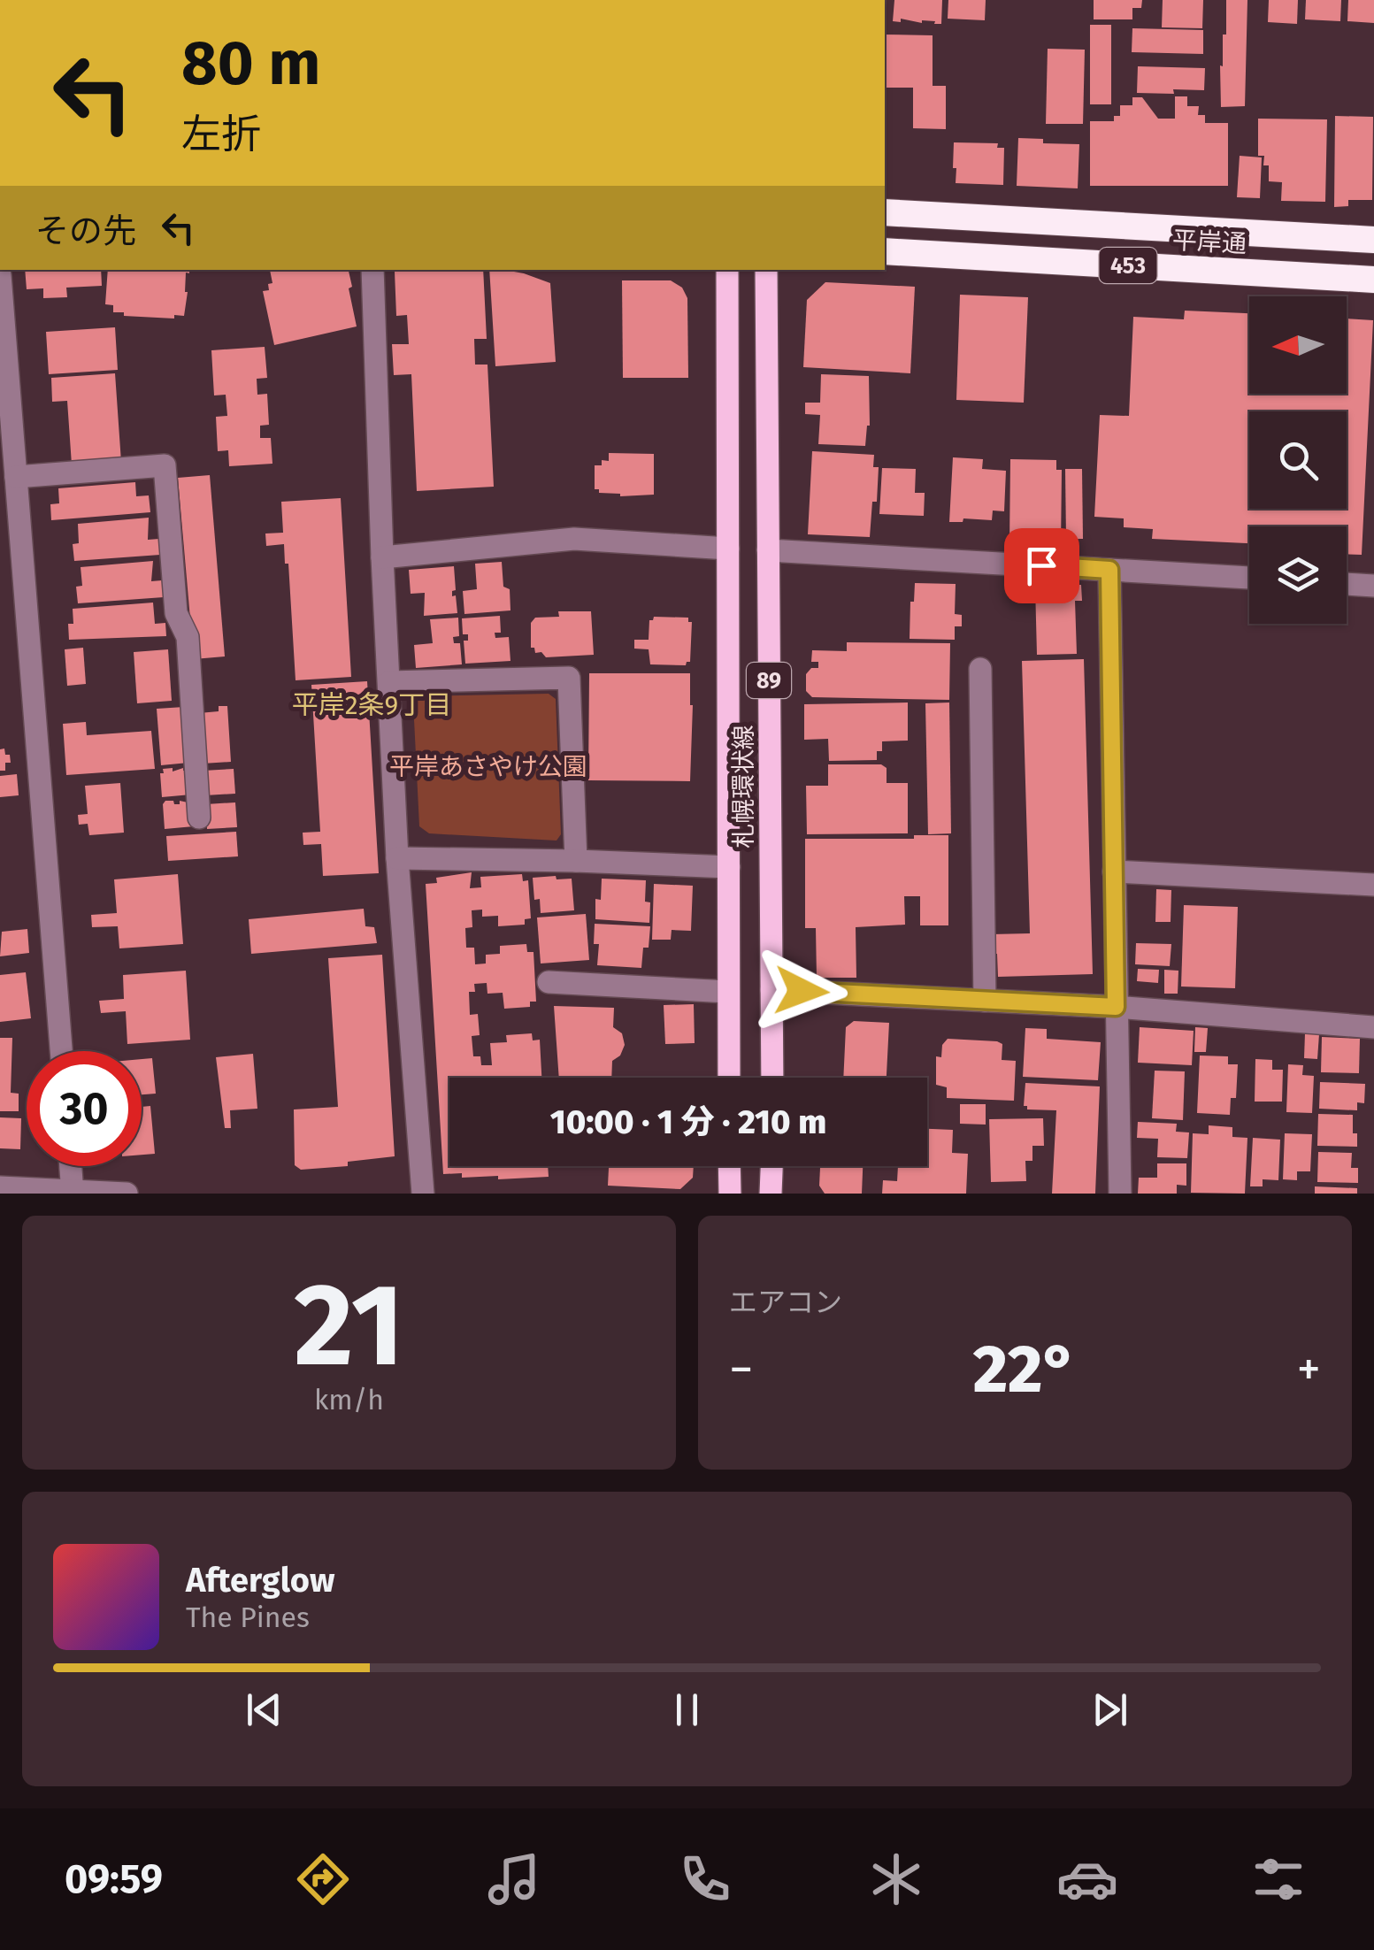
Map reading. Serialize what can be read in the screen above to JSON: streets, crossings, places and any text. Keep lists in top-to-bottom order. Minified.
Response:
{"streets":{"highway":["平岸通","453"],"main road":["89","札幌環状線"]},"districts":["平岸2条9丁目"],"parks":["平岸あさやけ公園"],"north":"left","page":{"turn":["80 m","左折"],"then":"その先","limit":"30","trip":"10:00 · 1 分 · 210 m","tile":[["21","km/h"],"エアコン"],"heat":["−","22°","+"],"song":["Afterglow","The Pines"],"tabs":"09:59"}}
